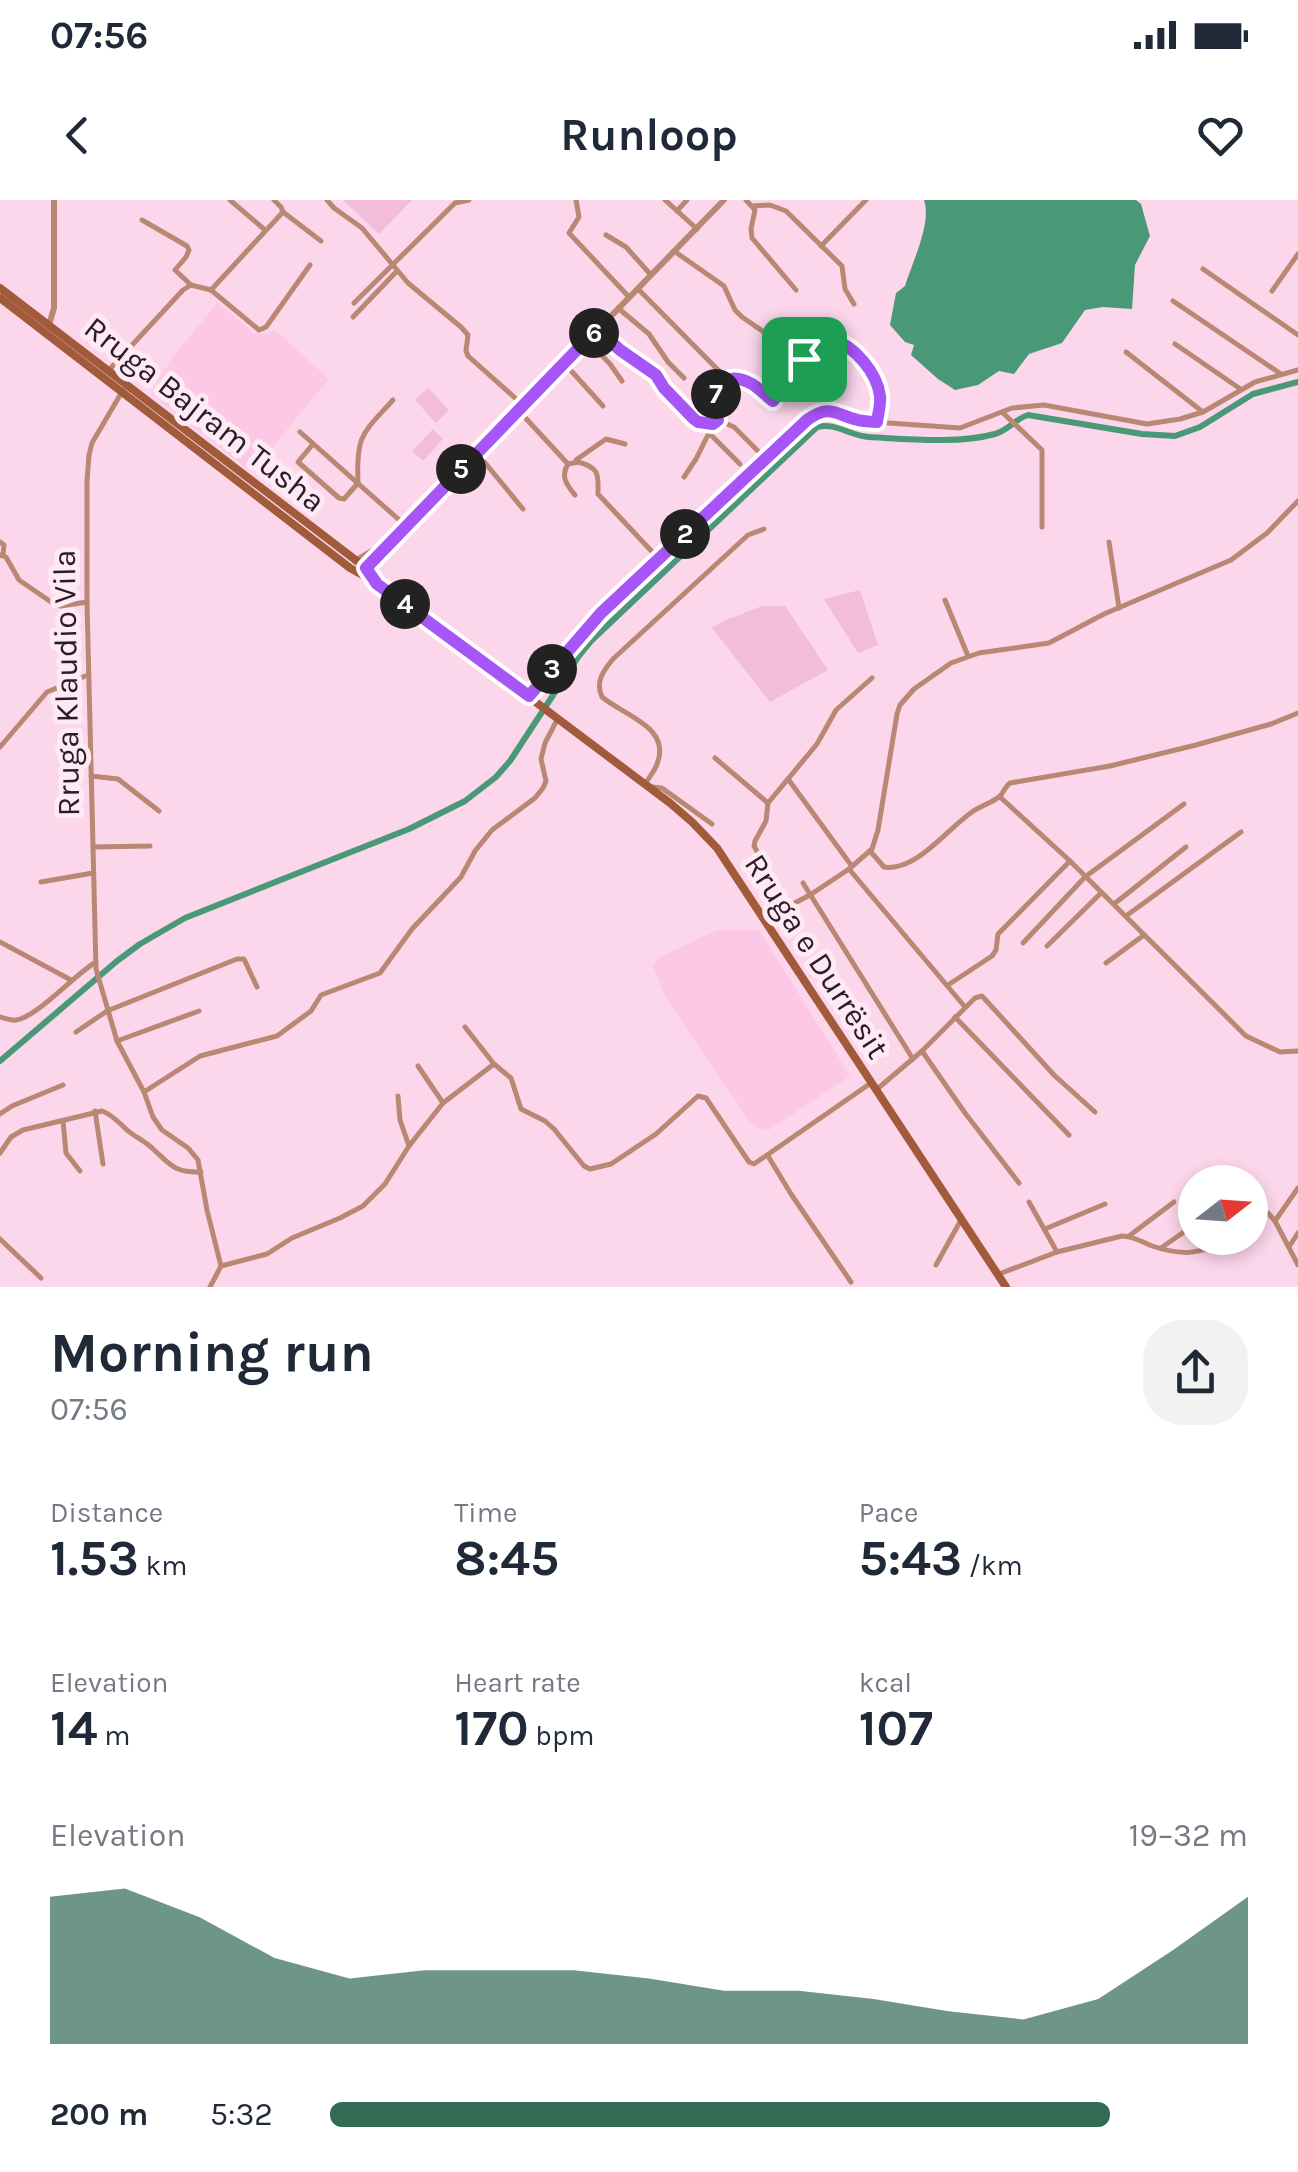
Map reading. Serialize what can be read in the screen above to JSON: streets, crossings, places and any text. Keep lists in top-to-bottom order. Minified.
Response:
{"streets":{"main road":["Rruga Bajram Tusha","Rruga e Durrësit"],"street":["Rruga Klaudio Vila"]},"crossings":[["Rruga Bajram Tusha","Rruga Klaudio Vila"],["Rruga Bajram Tusha","Rruga e Durrësit"]],"north":"right","page":{"status":"07:56","header":"Runloop","pins":["6","7","5","2","4","3"],"heading":["Morning run","07:56"],"stats":[["Distance","1.53 km"],["Time","8:45"],["Pace","5:43 /km"],["Elevation","14 m"],["Heart rate","170 bpm"],["kcal","107"]],"chart":["Elevation","19–32 m"],"list":[{"name":"200 m","note":"5:32"}]}}
